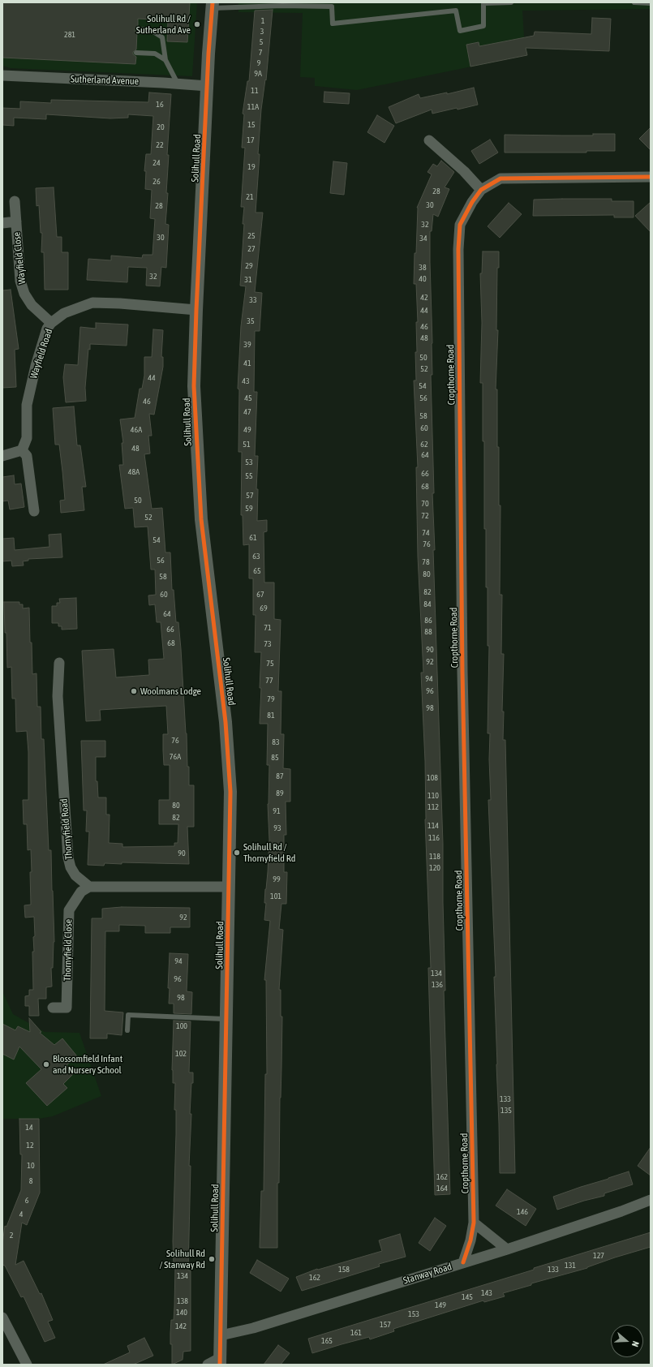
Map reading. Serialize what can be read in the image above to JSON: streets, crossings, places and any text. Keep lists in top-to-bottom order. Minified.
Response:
{"streets":{"street":["Sutherland Avenue","Solihull Road","Wayfield Close","Wayfield Road","Cropthorne Road","Thornyfield Road","Thornyfield Close","Stanway Road"]},"crossings":[["Sutherland Avenue","Solihull Road"],["Solihull Road","Wayfield Road"],["Solihull Road","Stanway Road"],["Wayfield Close","Wayfield Road"],["Cropthorne Road","Stanway Road"],["Thornyfield Road","Thornyfield Close"]],"places":["Solihull Rd / Sutherland Ave","Woolmans Lodge","Solihull Rd / Thornyfield Rd","Blossomfield Infant and Nursery School","Solihull Rd / Stanway Rd"],"house_numbers":["1","3","281","5","7","9","9A","11","16","11A","15","20","17","22","24","19","26","28","21","30","28","32","25","30","34","27","29","38","32","40","31","42","33","44","35","46","48","39","50","41","52","44","43","54","45","56","46","47","58","60","46A","49","51","62","48","64","53","48A","66","55","68","57","50","70","59","72","52","74","61","54","76","63","56","78","65","80","58","82","60","67","84","69","64","86","71","66","88","68","73","90","92","75","94","77","96","79","98","81","76","83","76A","85","87","108","89","110","80","112","91","82","114","93","116","90","118","120","99","101","92","94","134","96","136","98","100","102","133","135","14","12","10","162","8","164","6","146","4","2","127","131","158","133","134","162","143","145","138","149","140","153","157","142","161","165"],"north":"right"}
